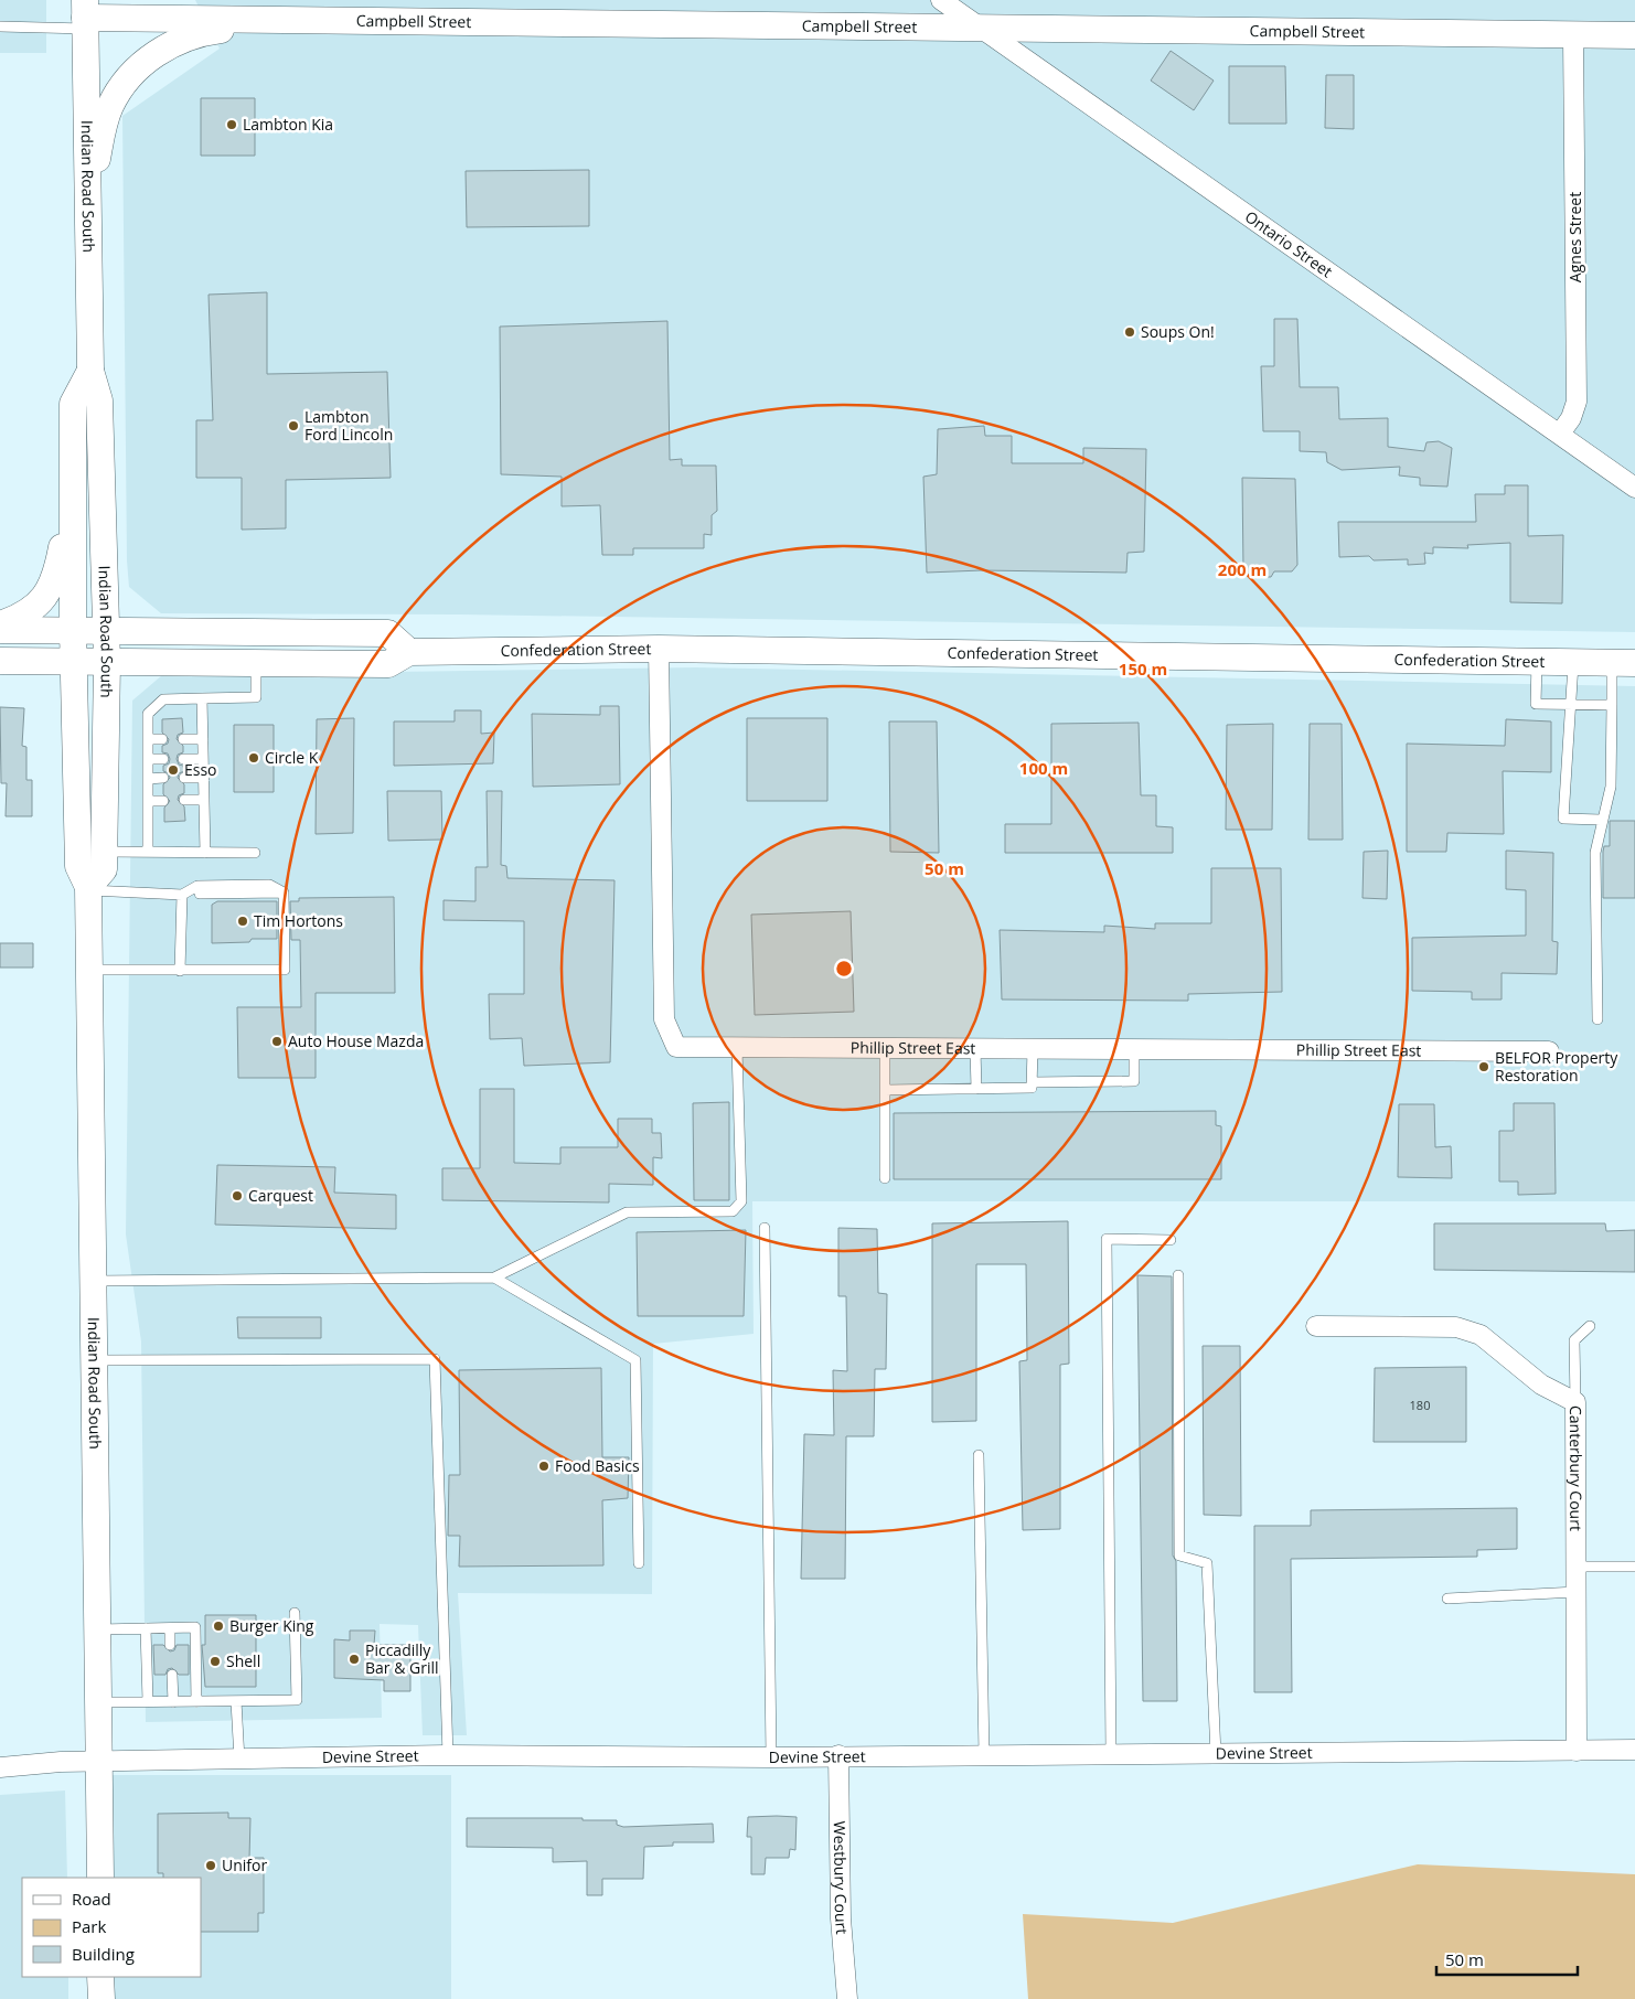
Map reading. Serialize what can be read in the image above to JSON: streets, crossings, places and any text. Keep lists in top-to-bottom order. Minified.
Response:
{"streets":{"main road":["Campbell Street","Indian Road South","Confederation Street"],"street":["Agnes Street","Ontario Street","Phillip Street East","Canterbury Court","Devine Street","Westbury Court"]},"crossings":[["Campbell Street","Indian Road South"],["Campbell Street","Agnes Street"],["Campbell Street","Ontario Street"],["Indian Road South","Confederation Street"],["Indian Road South","Devine Street"],["Agnes Street","Ontario Street"],["Confederation Street","Phillip Street East"],["Canterbury Court","Devine Street"],["Devine Street","Westbury Court"]],"places":["Lambton Kia","Soups On!","Lambton Ford Lincoln","Circle K","Esso","Tim Hortons","Auto House Mazda","BELFOR Property Restoration","Carquest","Food Basics","Burger King","Piccadilly Bar & Grill","Shell","Unifor"],"house_numbers":["180"],"legend":["Road","Park","Building"],"scale_bar":"50 m","rings":["200 m","150 m","100 m","50 m"]}
